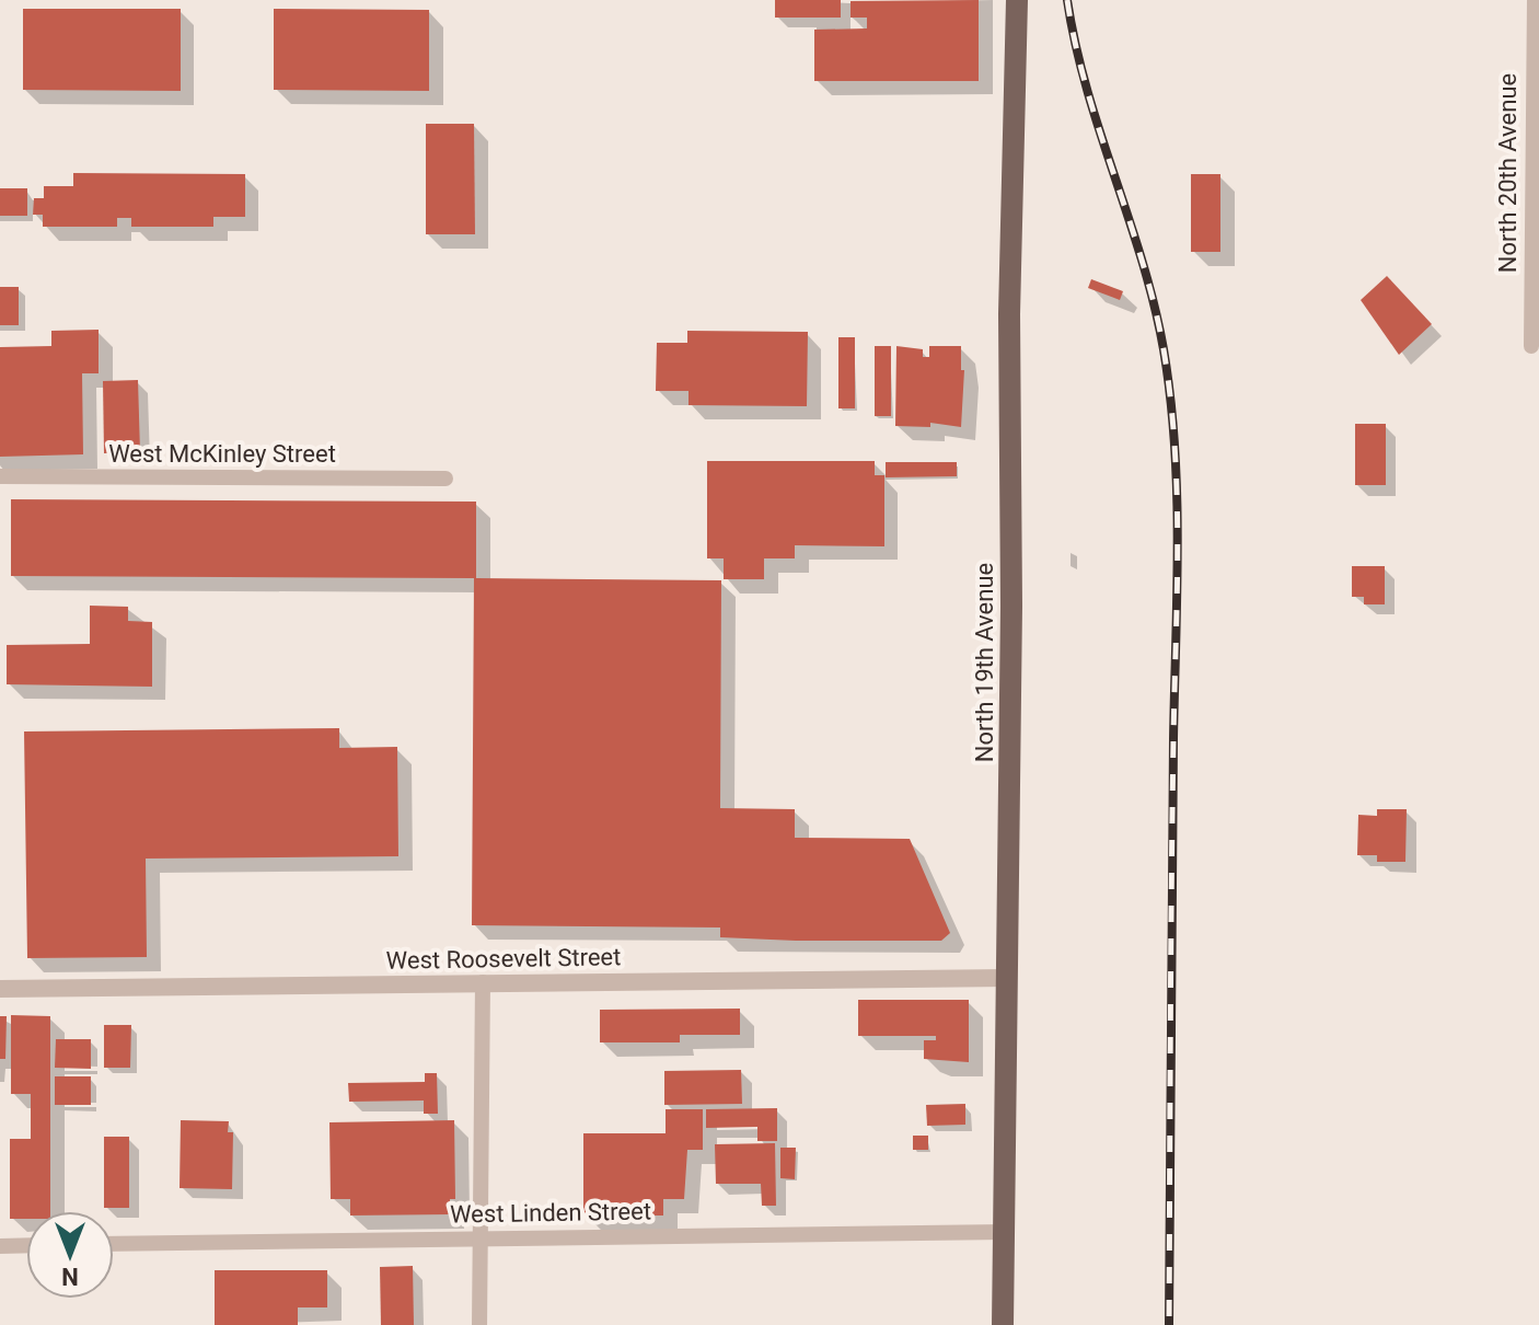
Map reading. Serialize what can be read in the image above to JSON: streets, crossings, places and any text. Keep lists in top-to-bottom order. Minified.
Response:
{"streets":{"main road":["North 19th Avenue"],"street":["North 20th Avenue","West McKinley Street","West Roosevelt Street","West Linden Street"]},"crossings":[["North 19th Avenue","West Roosevelt Street"],["North 19th Avenue","West Linden Street"]],"north":"bottom"}
